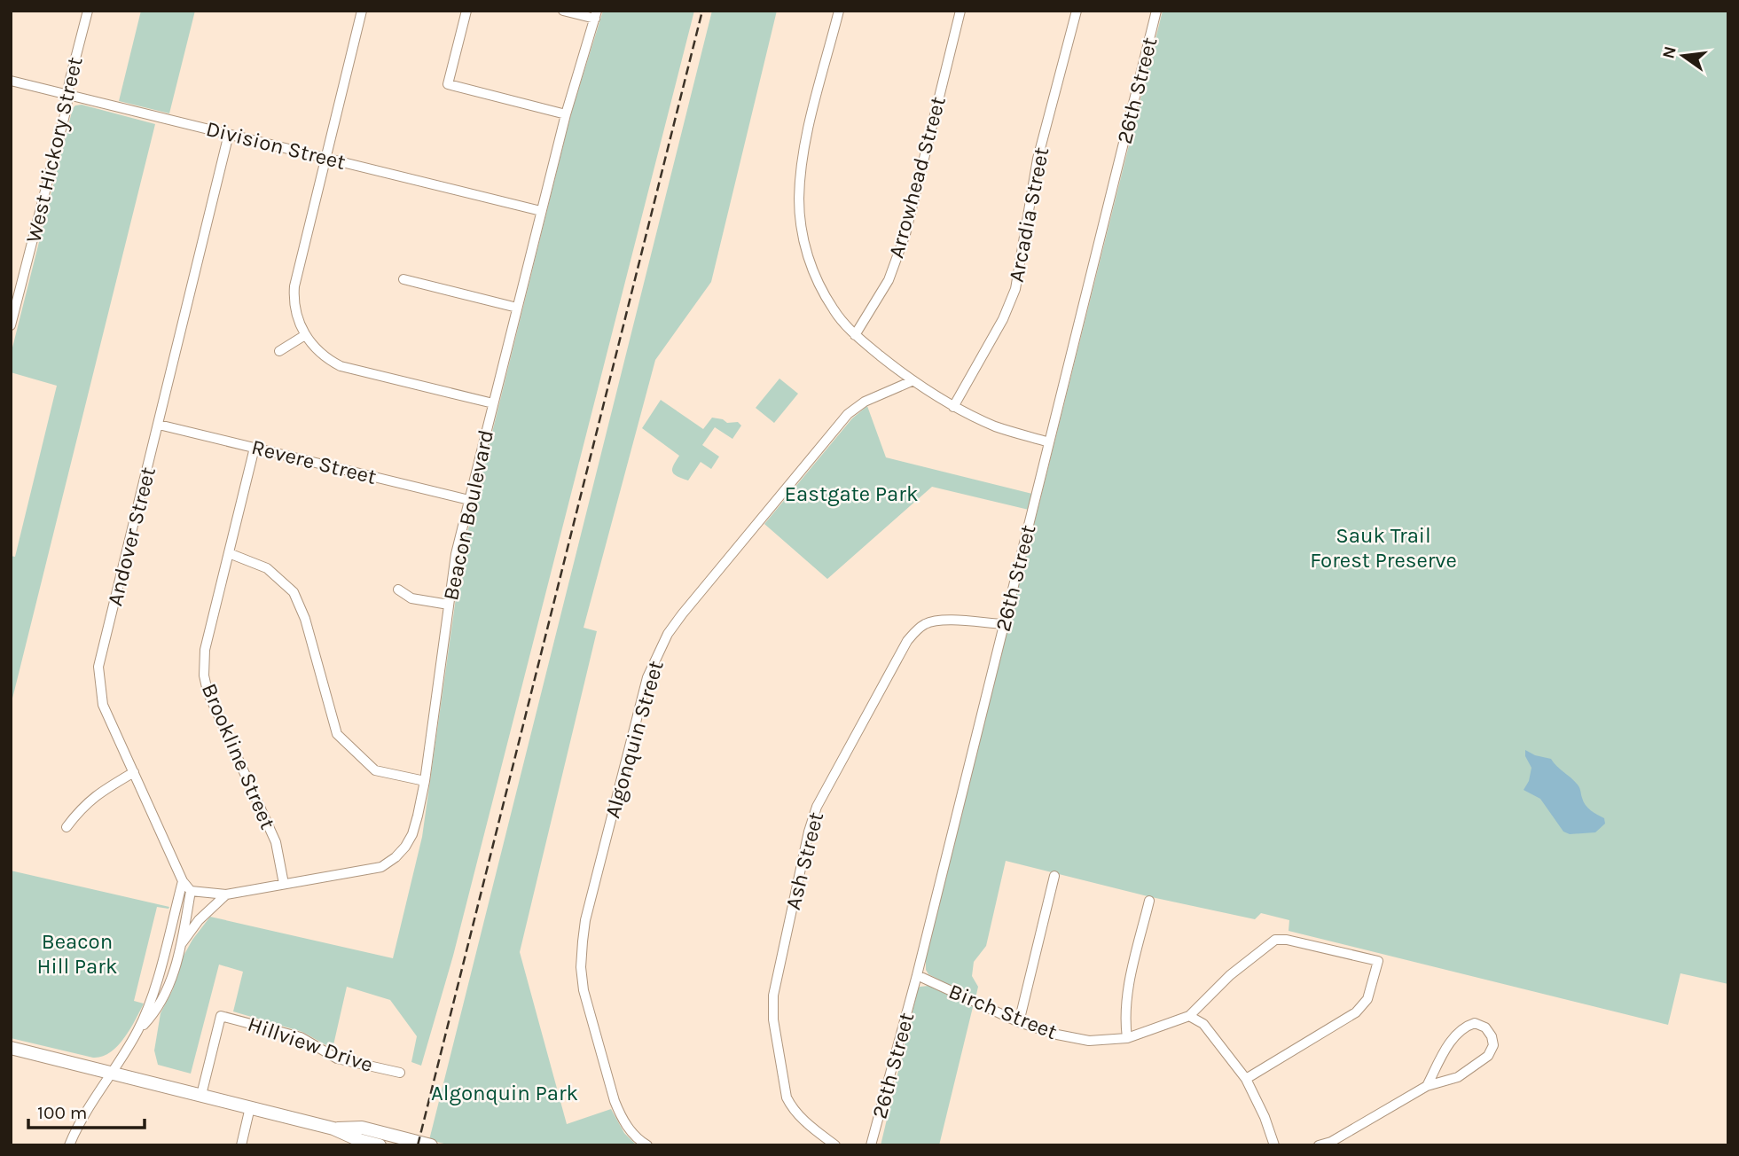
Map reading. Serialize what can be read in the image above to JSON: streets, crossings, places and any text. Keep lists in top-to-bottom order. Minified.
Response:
{"streets":{"street":["26th Street","Division Street","West Hickory Street","Arrowhead Street","Arcadia Street","Revere Street","Beacon Boulevard","Andover Street","Algonquin Street","Brookline Street","Ash Street","Birch Street","Hillview Drive"]},"crossings":[["26th Street","Ash Street"],["26th Street","Birch Street"],["Division Street","West Hickory Street"],["Division Street","Beacon Boulevard"],["Division Street","Andover Street"],["Revere Street","Beacon Boulevard"],["Revere Street","Andover Street"],["Revere Street","Brookline Street"],["Beacon Boulevard","Brookline Street"]],"parks":["Eastgate Park","Sauk Trail Forest Preserve","Beacon Hill Park","Algonquin Park"],"scale_bar":"100 m","north":"left"}
